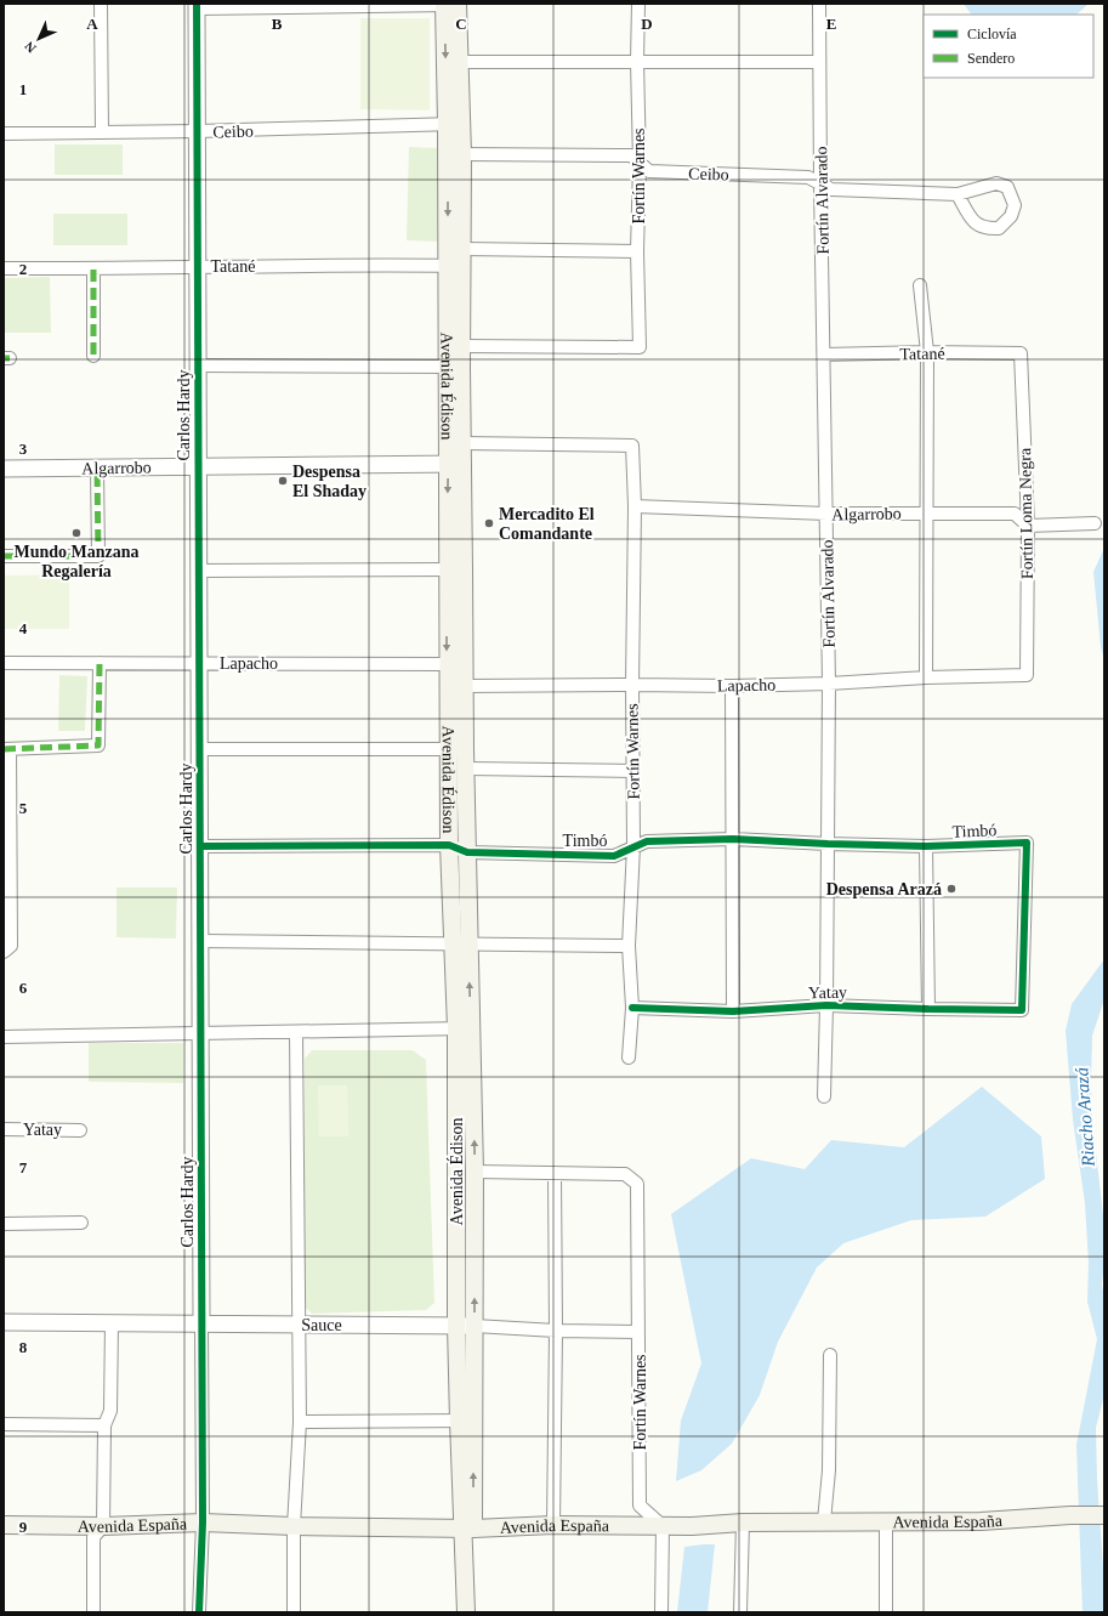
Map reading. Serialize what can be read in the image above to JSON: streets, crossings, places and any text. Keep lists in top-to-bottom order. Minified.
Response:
{"streets":{"main road":["Avenida Édison","Avenida España"],"street":["Ceibo","Fortín Warnes","Fortín Alvarado","Tatané","Carlos Hardy","Algarrobo","Fortín Loma Negra","Lapacho","Timbó","Yatay","Sauce"]},"crossings":[["Ceibo","Fortín Warnes"],["Ceibo","Fortín Alvarado"],["Ceibo","Avenida Édison"],["Ceibo","Carlos Hardy"],["Fortín Warnes","Tatané"],["Fortín Warnes","Avenida Édison"],["Fortín Warnes","Algarrobo"],["Fortín Warnes","Lapacho"],["Fortín Warnes","Timbó"],["Fortín Warnes","Yatay"],["Fortín Warnes","Sauce"],["Fortín Warnes","Avenida España"],["Fortín Alvarado","Tatané"],["Fortín Alvarado","Algarrobo"],["Fortín Alvarado","Lapacho"],["Fortín Alvarado","Timbó"],["Fortín Alvarado","Yatay"],["Tatané","Avenida Édison"],["Tatané","Carlos Hardy"],["Tatané","Fortín Loma Negra"],["Avenida Édison","Algarrobo"],["Avenida Édison","Lapacho"],["Avenida Édison","Timbó"],["Avenida Édison","Sauce"],["Avenida Édison","Avenida España"],["Carlos Hardy","Algarrobo"],["Carlos Hardy","Lapacho"],["Carlos Hardy","Timbó"],["Carlos Hardy","Sauce"],["Carlos Hardy","Avenida España"],["Algarrobo","Fortín Loma Negra"],["Fortín Loma Negra","Lapacho"],["Timbó","Yatay"]],"water":["Riacho Arazá"],"places":["Despensa El Shaday","Mercadito El Comandante","Mundo Manzana Regalería","Despensa Arazá"],"legend":["Ciclovía","Sendero"],"north":"bottom left","grid":{"columns":["A","B","C","D","E"],"rows":["1","2","3","4","5","6","7","8","9"]}}
